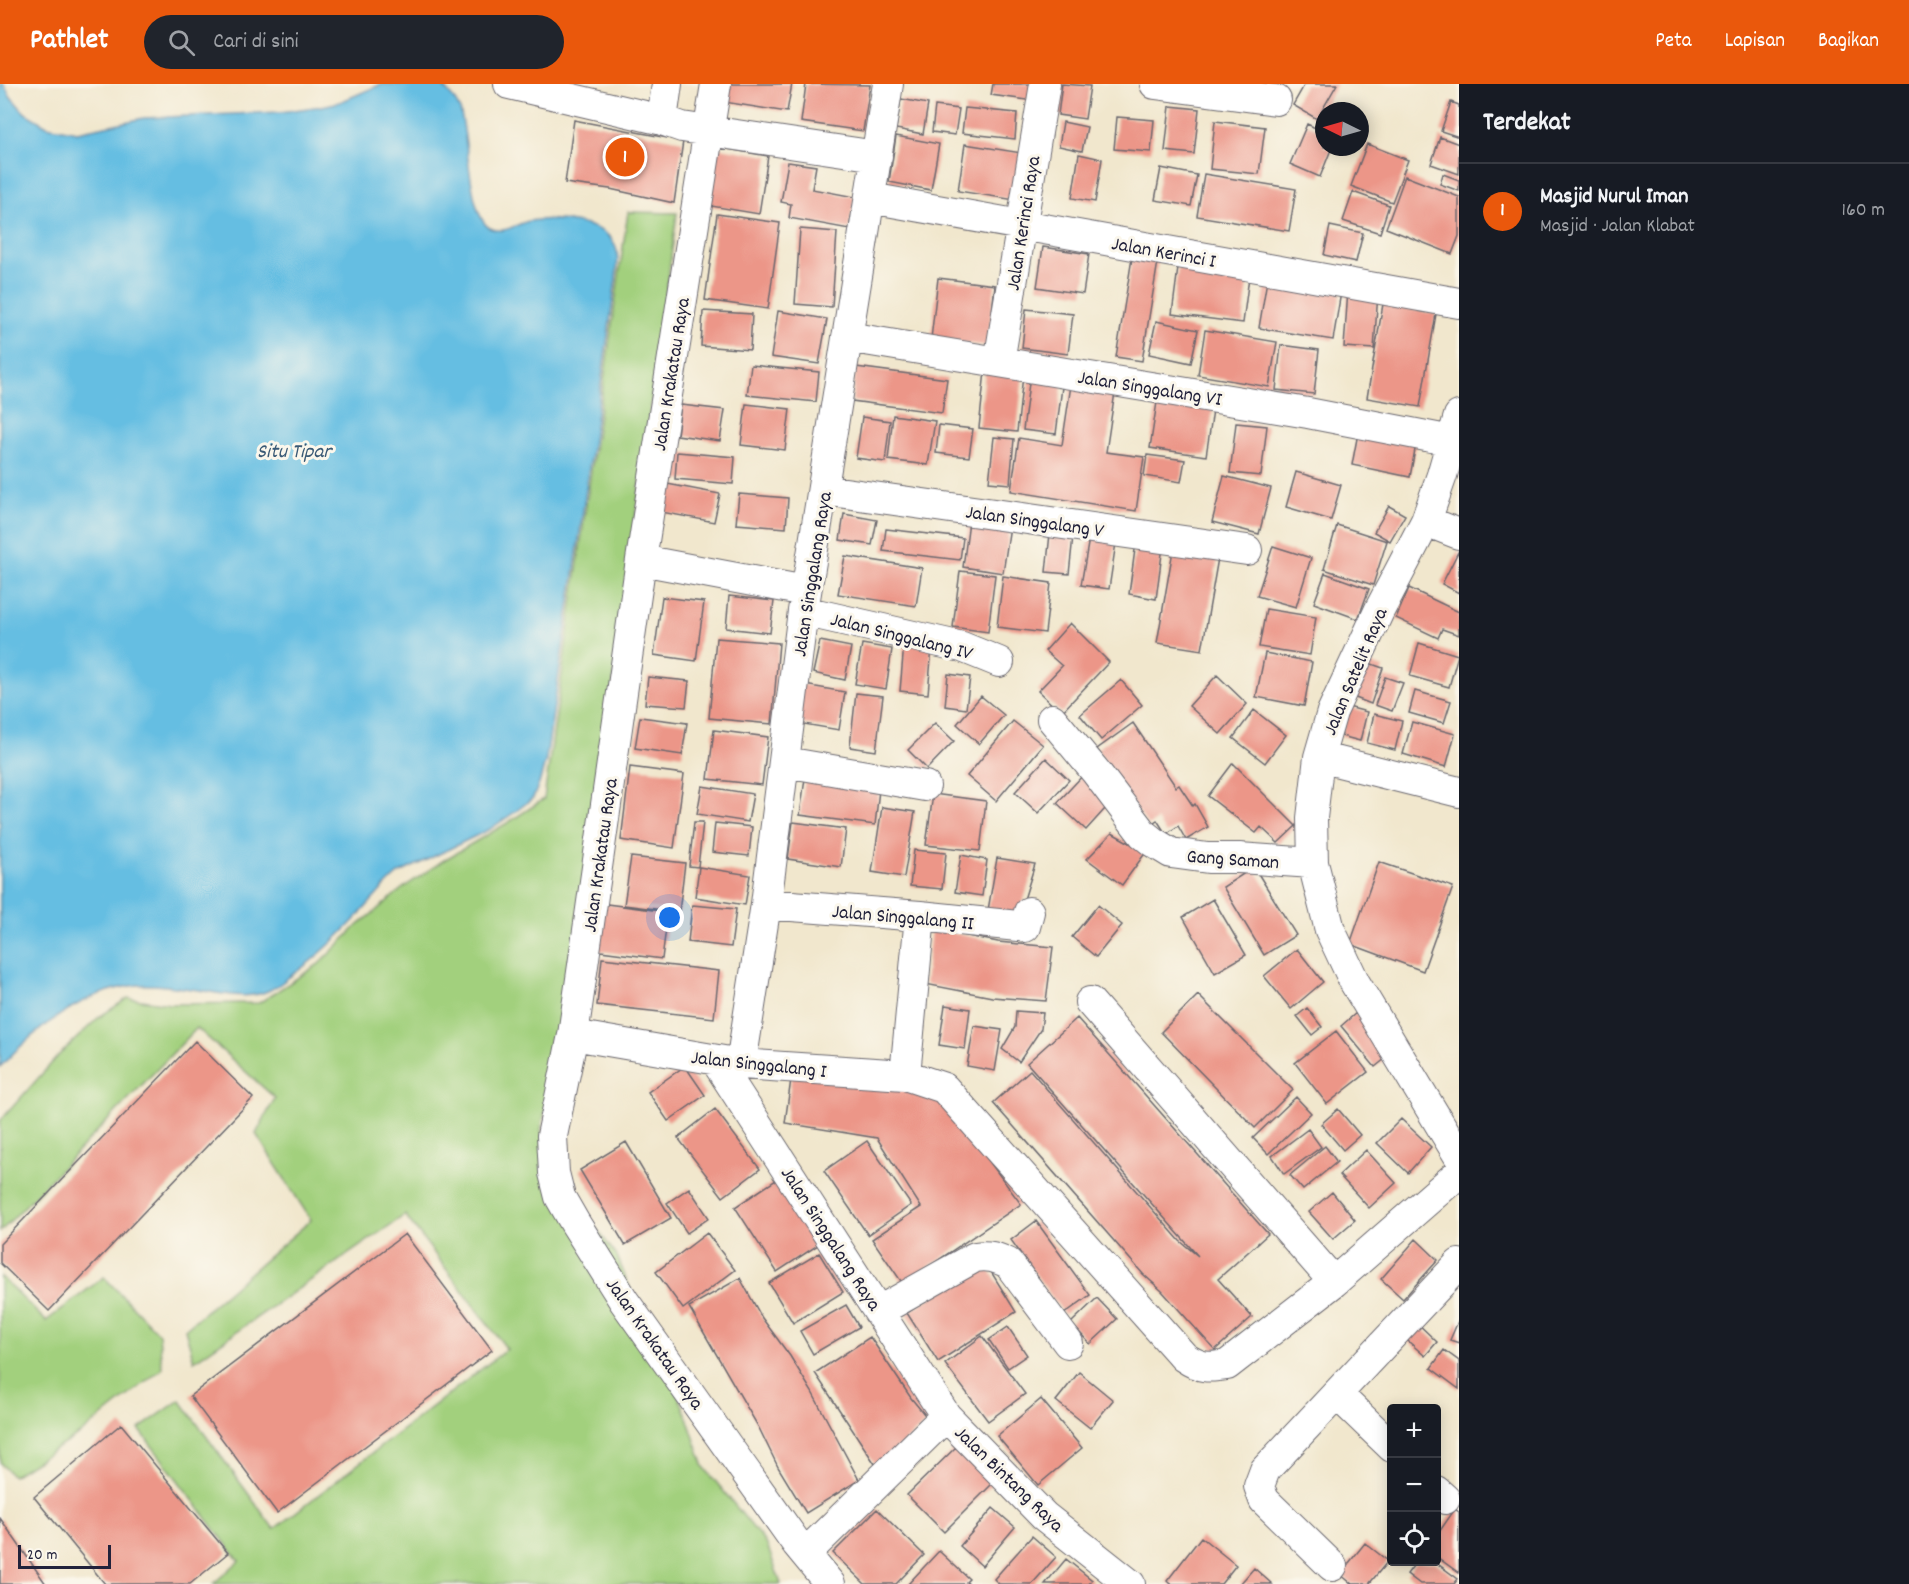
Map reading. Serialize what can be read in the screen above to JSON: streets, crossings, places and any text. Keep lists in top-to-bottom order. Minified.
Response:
{"streets":{"street":["Jalan Kerinci Raya","Jalan Kerinci I","Jalan Krakatau Raya","Jalan Singgalang VI","Jalan Singgalang V","Jalan Singgalang Raya","Jalan Singgalang IV","Jalan Satelit Raya","Gang Saman","Jalan Singgalang II","Jalan Singgalang I","Jalan Bintang Raya"]},"crossings":[["Jalan Kerinci Raya","Jalan Kerinci I"],["Jalan Kerinci Raya","Jalan Singgalang VI"],["Jalan Kerinci I","Jalan Singgalang Raya"],["Jalan Krakatau Raya","Jalan Singgalang IV"],["Jalan Krakatau Raya","Jalan Singgalang I"],["Jalan Singgalang VI","Jalan Singgalang Raya"],["Jalan Singgalang VI","Jalan Satelit Raya"],["Jalan Singgalang V","Jalan Singgalang Raya"],["Jalan Singgalang Raya","Jalan Singgalang IV"],["Jalan Singgalang Raya","Jalan Singgalang II"],["Jalan Singgalang Raya","Jalan Singgalang I"],["Jalan Singgalang Raya","Jalan Bintang Raya"],["Jalan Satelit Raya","Gang Saman"]],"water":["Situ Tipar"],"scale_bar":"20 m","north":"left","page":{"header":"Pathlet","search":"Cari di sini","nav":["Peta","Lapisan","Bagikan"],"heading":"Terdekat","pins":"1","list":[{"mark":"1","name":"Masjid Nurul Iman","note":"Masjid · Jalan Klabat","value":"160 m"}],"map_buttons":["+","−"],"scale":"20 m"}}
